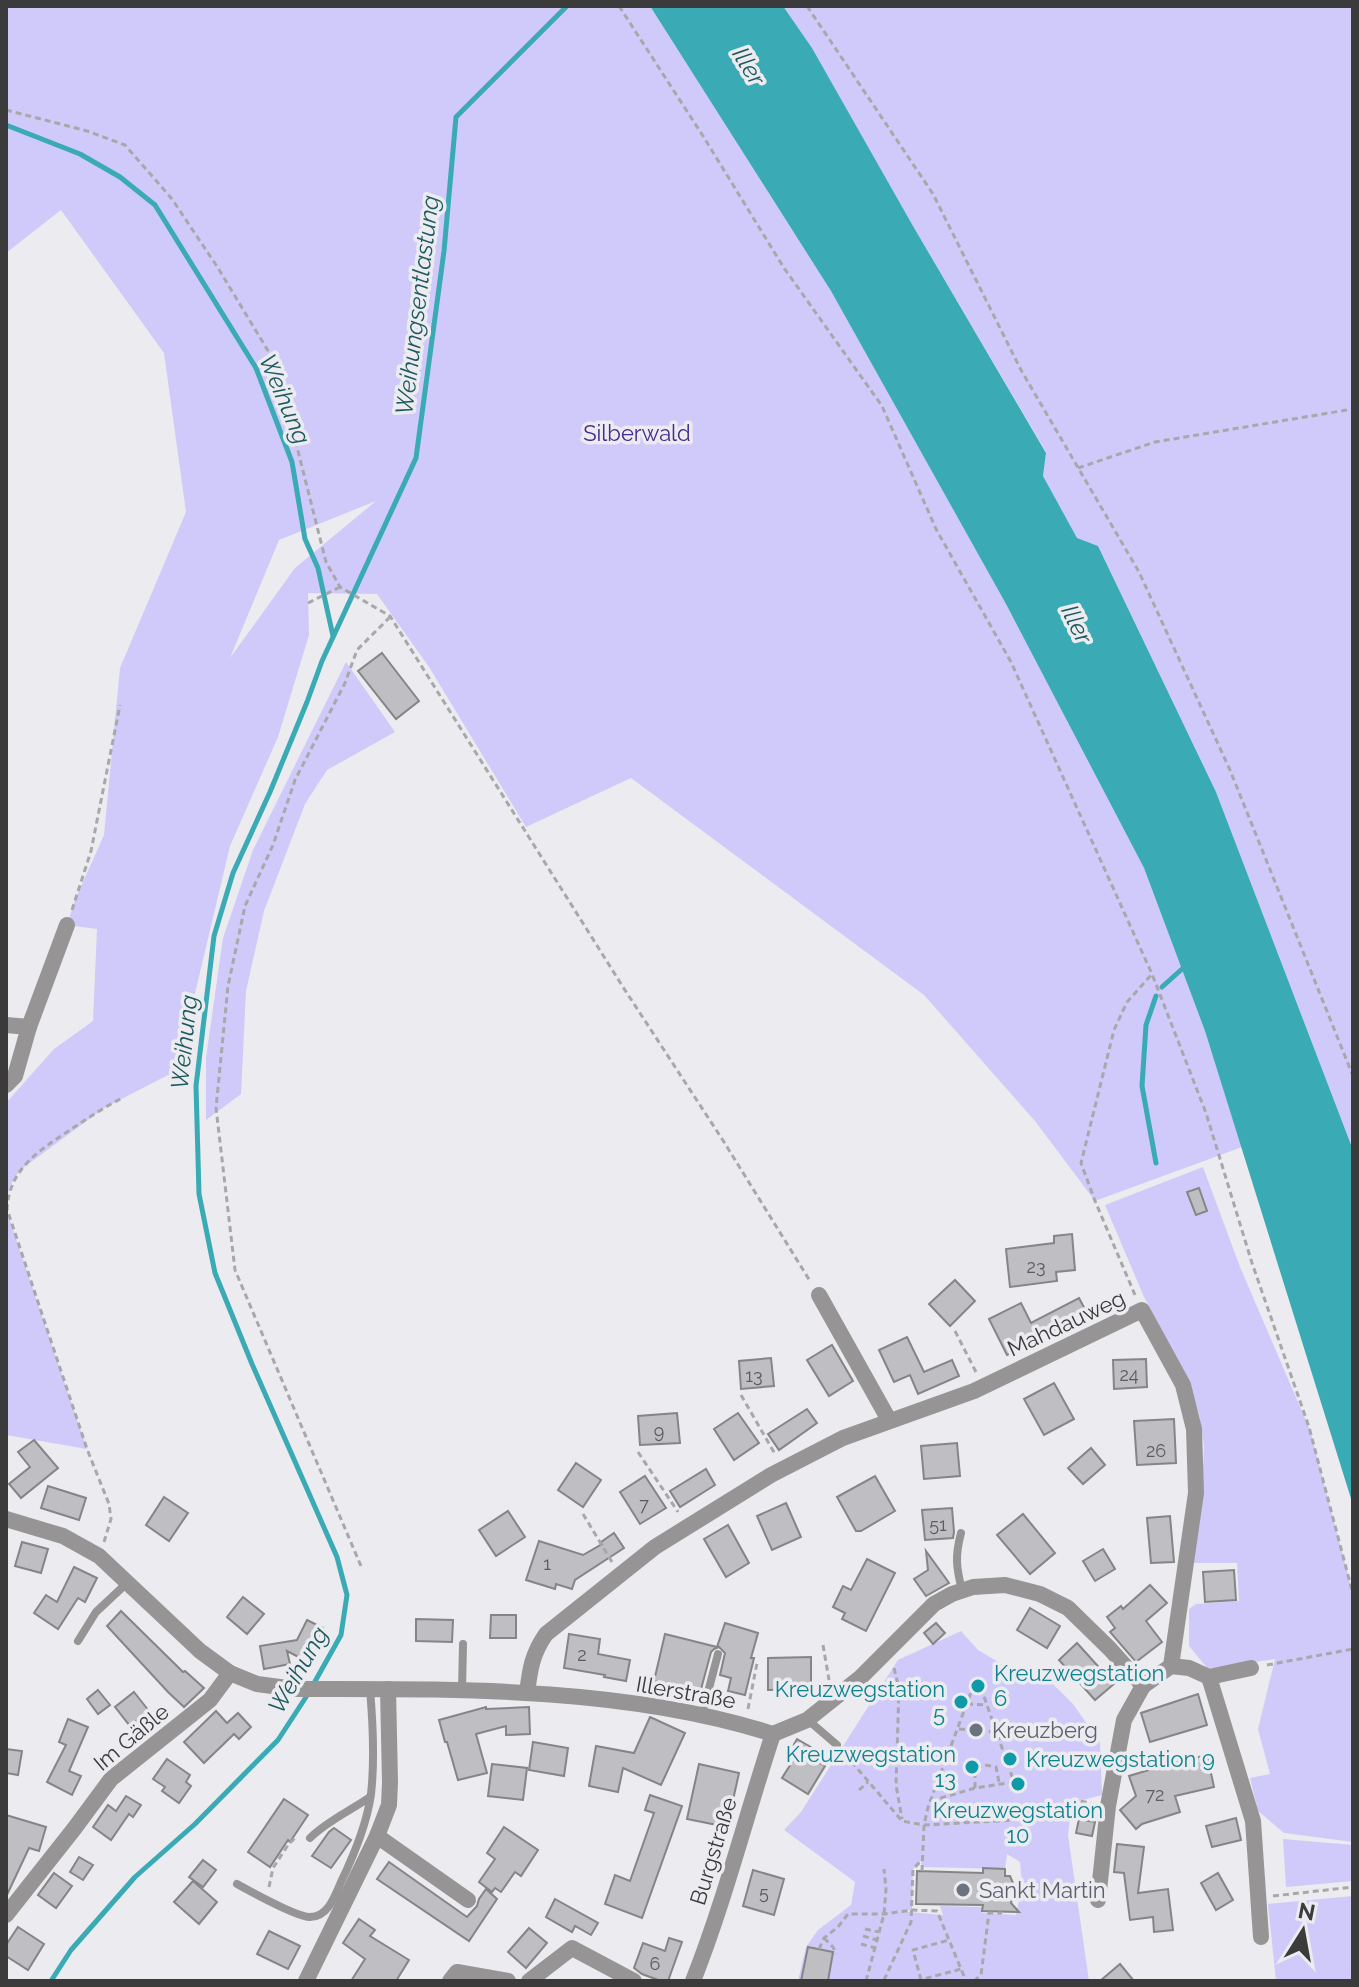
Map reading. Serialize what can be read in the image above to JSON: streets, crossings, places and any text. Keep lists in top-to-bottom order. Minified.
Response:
{"streets":{"street":["Mahdauweg","Illerstraße","Im Gäßle","Burgstraße"]},"crossings":[["Mahdauweg","Illerstraße"],["Illerstraße","Im Gäßle"],["Illerstraße","Burgstraße"]],"water":["Iller","Weihungsentlastung","Weihung"],"parks":["Silberwald"],"places":["Kreuzwegstation 6","Kreuzwegstation 5","Kreuzberg","Kreuzwegstation 9","Kreuzwegstation 13","Kreuzwegstation 10","Sankt Martin"],"house_numbers":["23","24","13","9","26","7","51","1","2","72","5","6"],"north":"top"}
